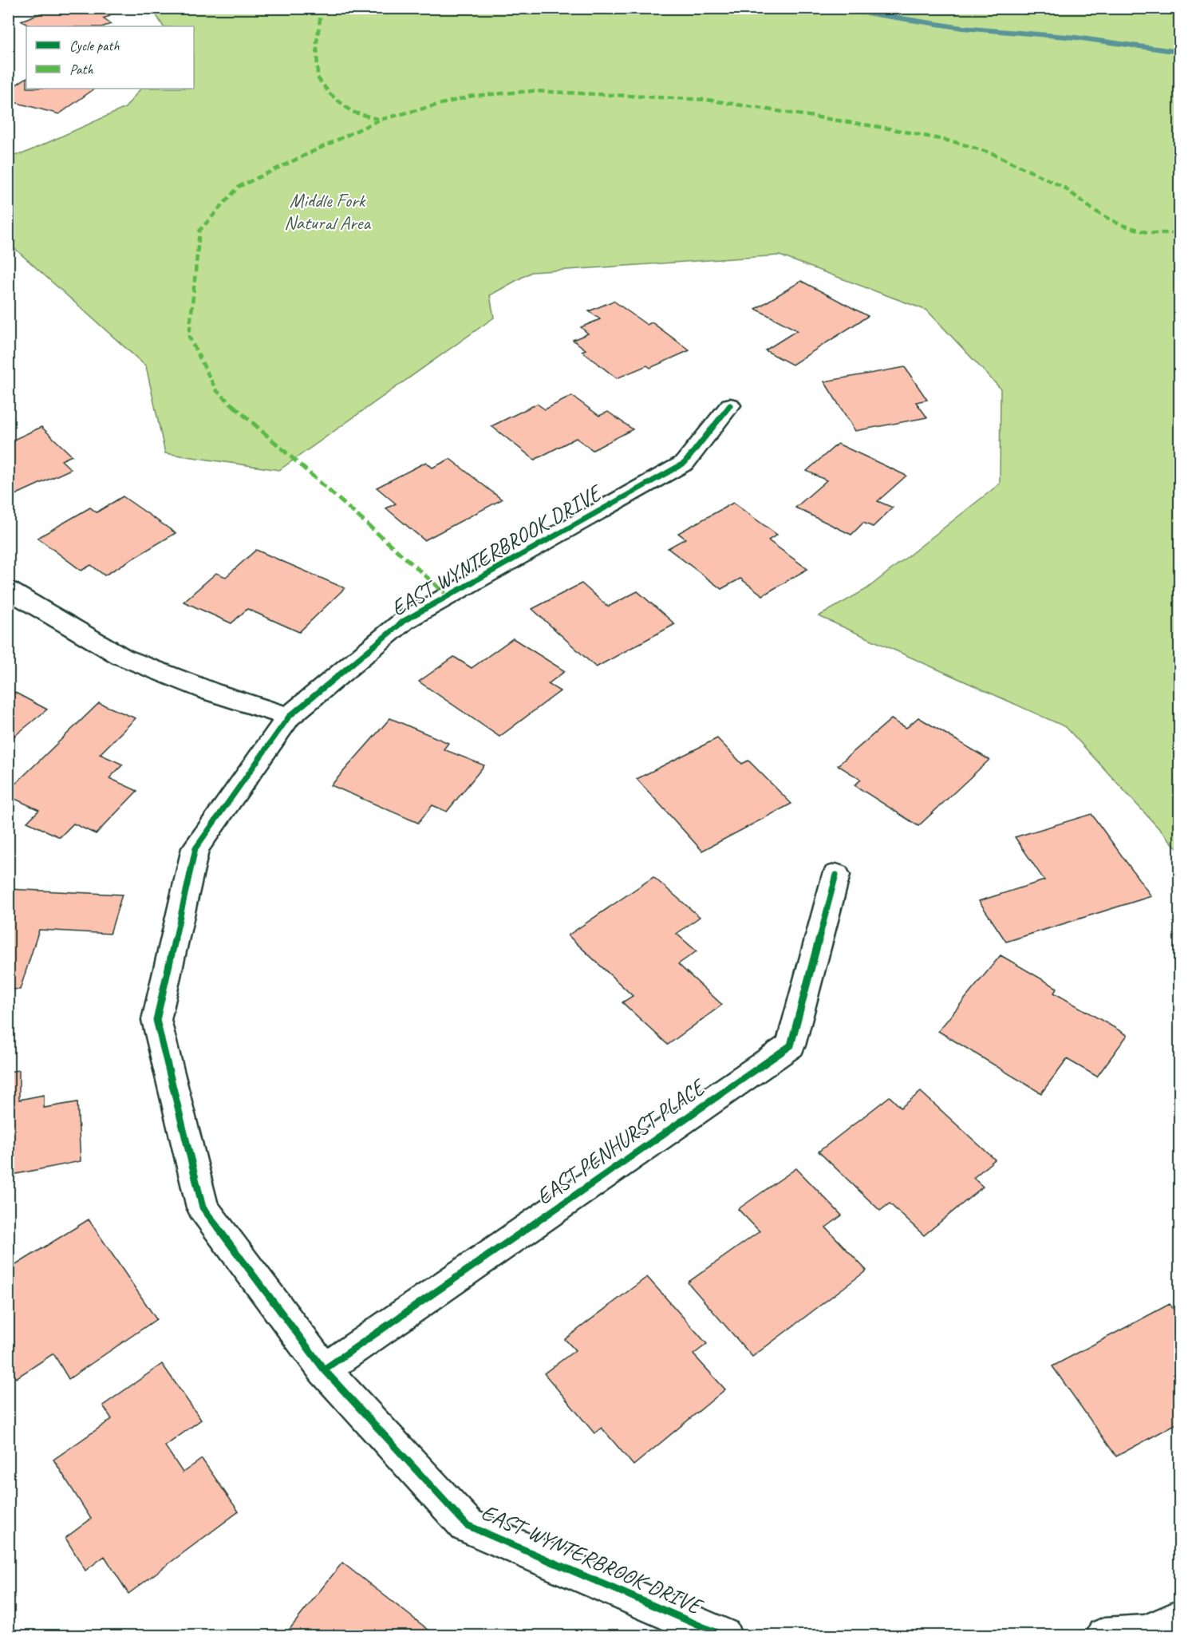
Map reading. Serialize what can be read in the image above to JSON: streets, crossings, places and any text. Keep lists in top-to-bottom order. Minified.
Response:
{"streets":{"street":["EAST WYNTERBROOK DRIVE","EAST PENHURST PLACE"]},"crossings":[["EAST WYNTERBROOK DRIVE","EAST PENHURST PLACE"]],"parks":["Middle Fork Natural Area"],"legend":["Cycle path","Path"]}
